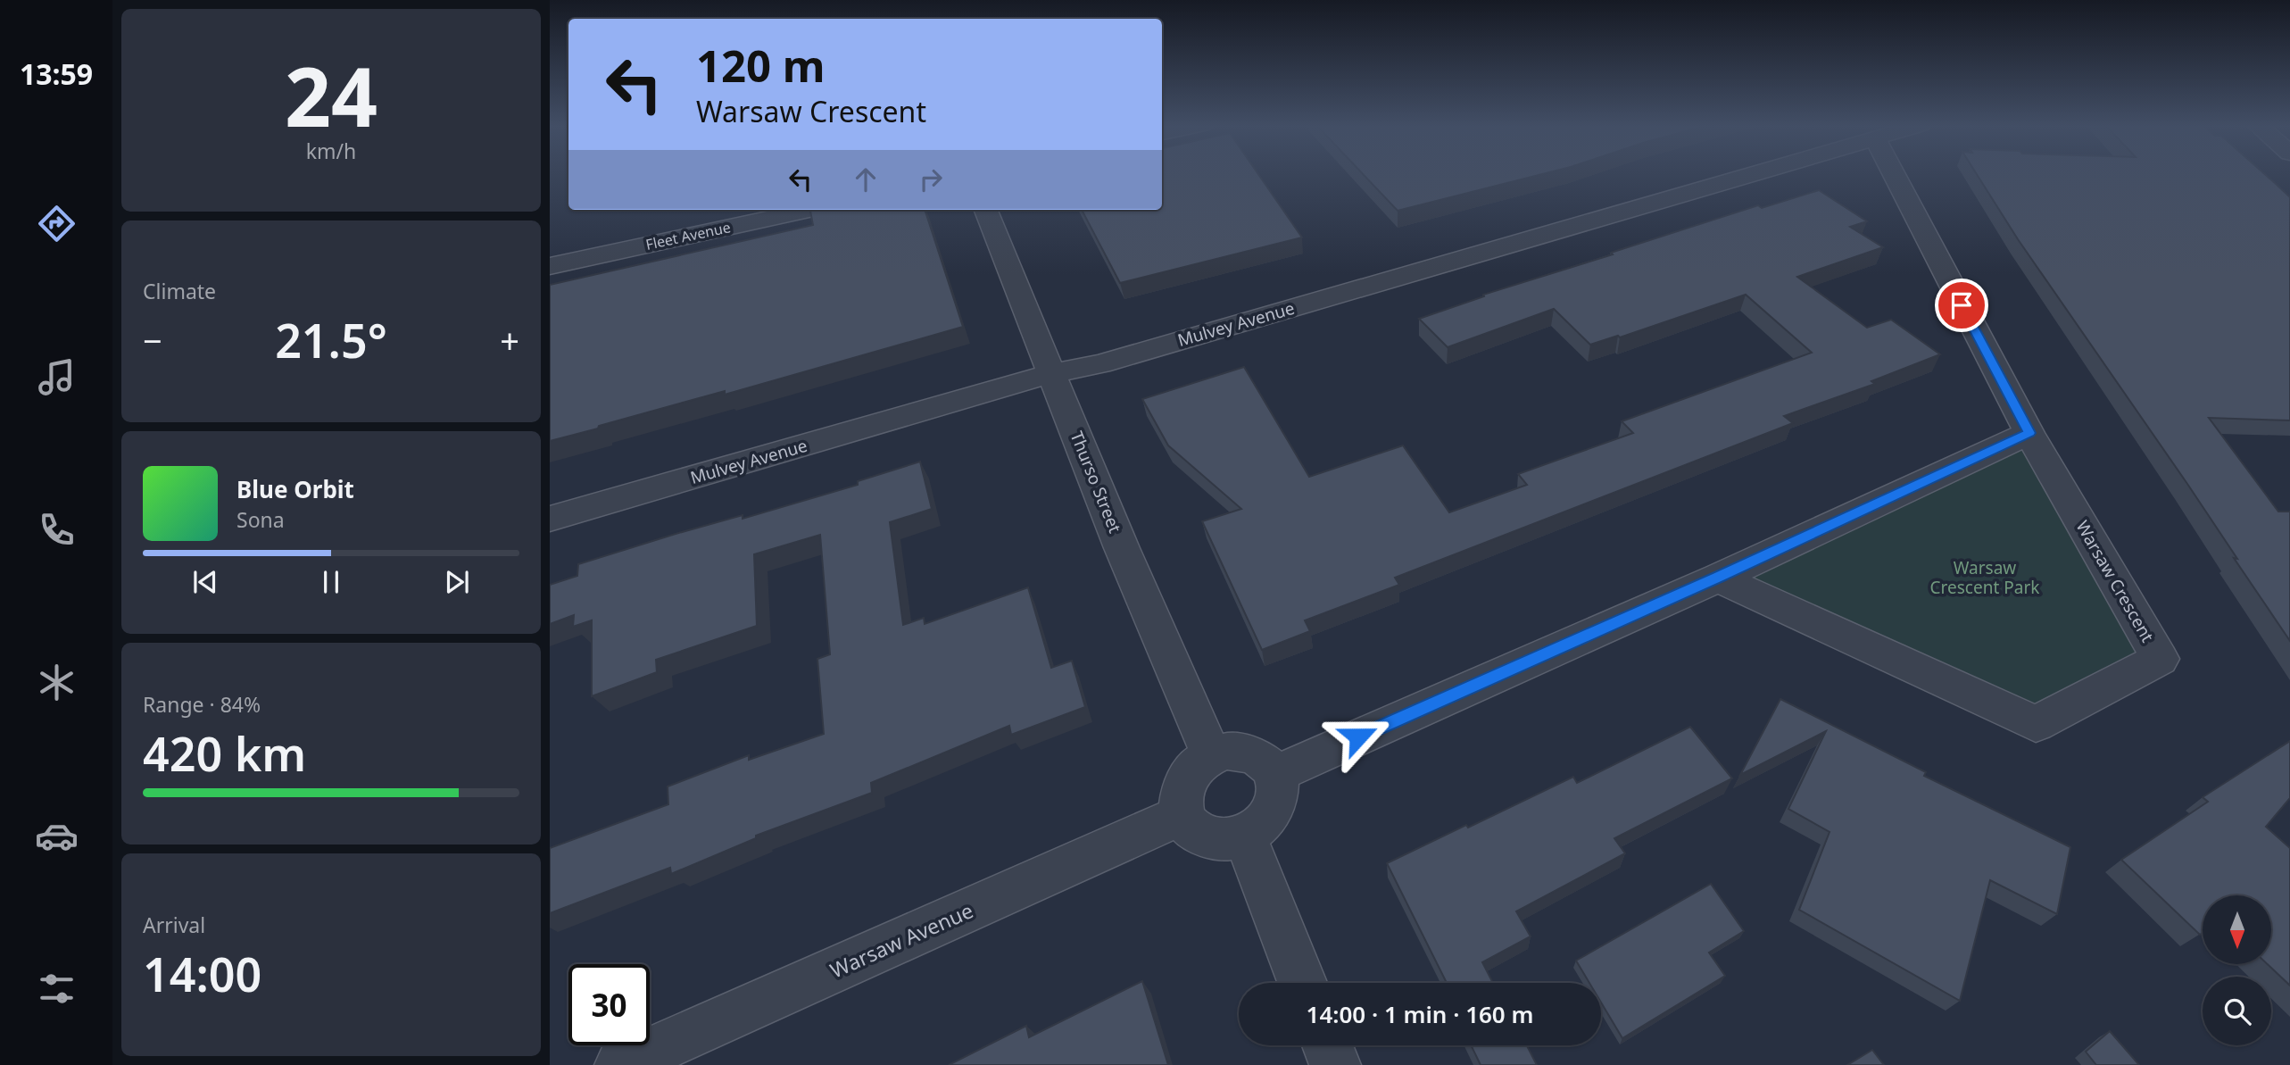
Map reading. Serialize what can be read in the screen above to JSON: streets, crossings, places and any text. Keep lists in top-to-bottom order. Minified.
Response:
{"streets":{"street":["Fleet Avenue","Mulvey Avenue","Thurso Street","Warsaw Crescent","Warsaw Avenue"]},"crossings":[["Mulvey Avenue","Thurso Street"],["Thurso Street","Warsaw Avenue"]],"parks":["Warsaw Crescent Park"],"north":"bottom","page":{"tabs":"13:59","tile":[["24","km/h"],"Climate",["Range · 84%","420 km"],["Arrival","14:00"]],"turn":["120 m","Warsaw Crescent"],"heat":["−","21.5°","+"],"song":["Blue Orbit","Sona"],"limit":"30","trip":"14:00 · 1 min · 160 m"}}
